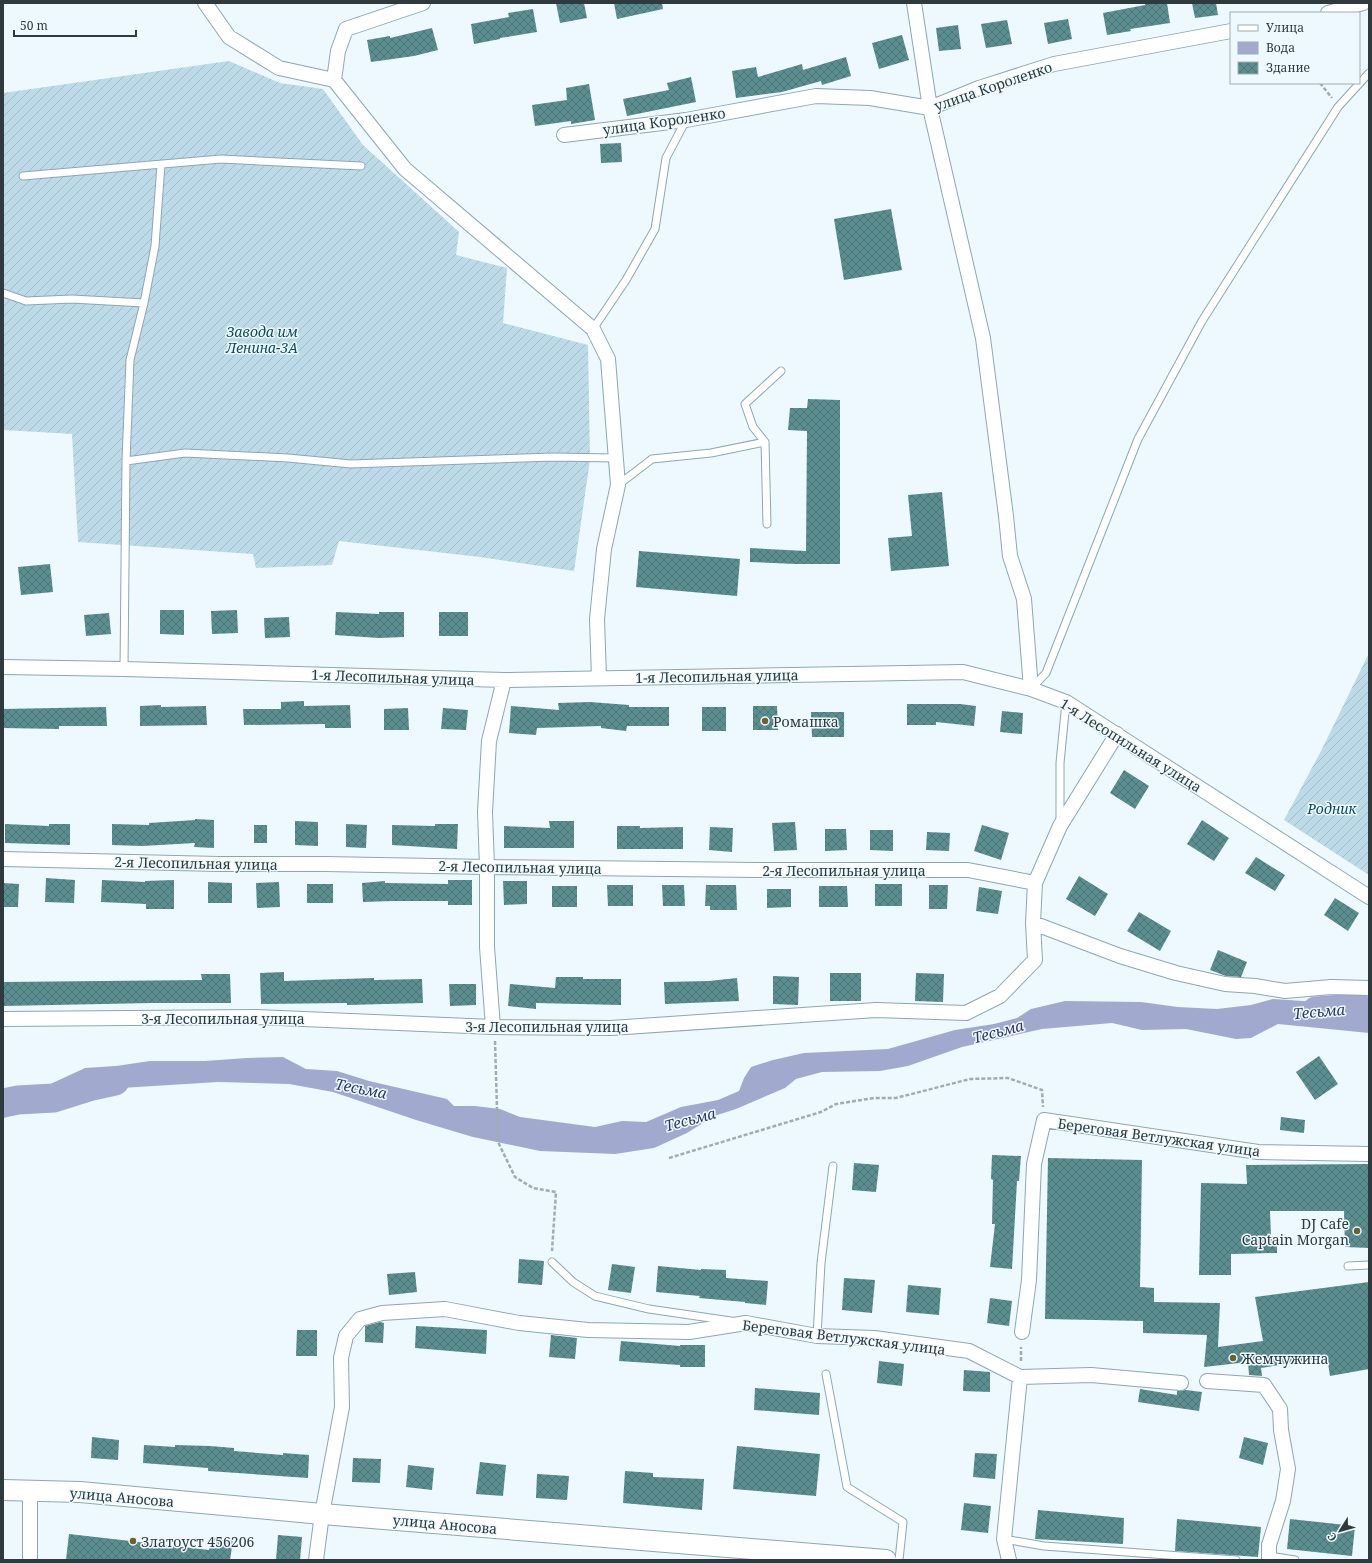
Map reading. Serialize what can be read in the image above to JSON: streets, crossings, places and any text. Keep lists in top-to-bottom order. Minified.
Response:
{"streets":{"main road":["улица Аносова"],"street":["улица Короленко","1-я Лесопильная улица","2-я Лесопильная улица","3-я Лесопильная улица","Береговая Ветлужская улица"]},"crossings":[["2-я Лесопильная улица","3-я Лесопильная улица"],["Береговая Ветлужская улица","улица Аносова"]],"water":["Тесьма"],"parks":["Завода им Ленина-3А","Родник"],"places":["Ромашка","DJ Cafe Captain Morgan","Жемчужина","Златоуст 456206"],"legend":["Улица","Вода","Здание"],"scale_bar":"50 m","north":"bottom left"}
